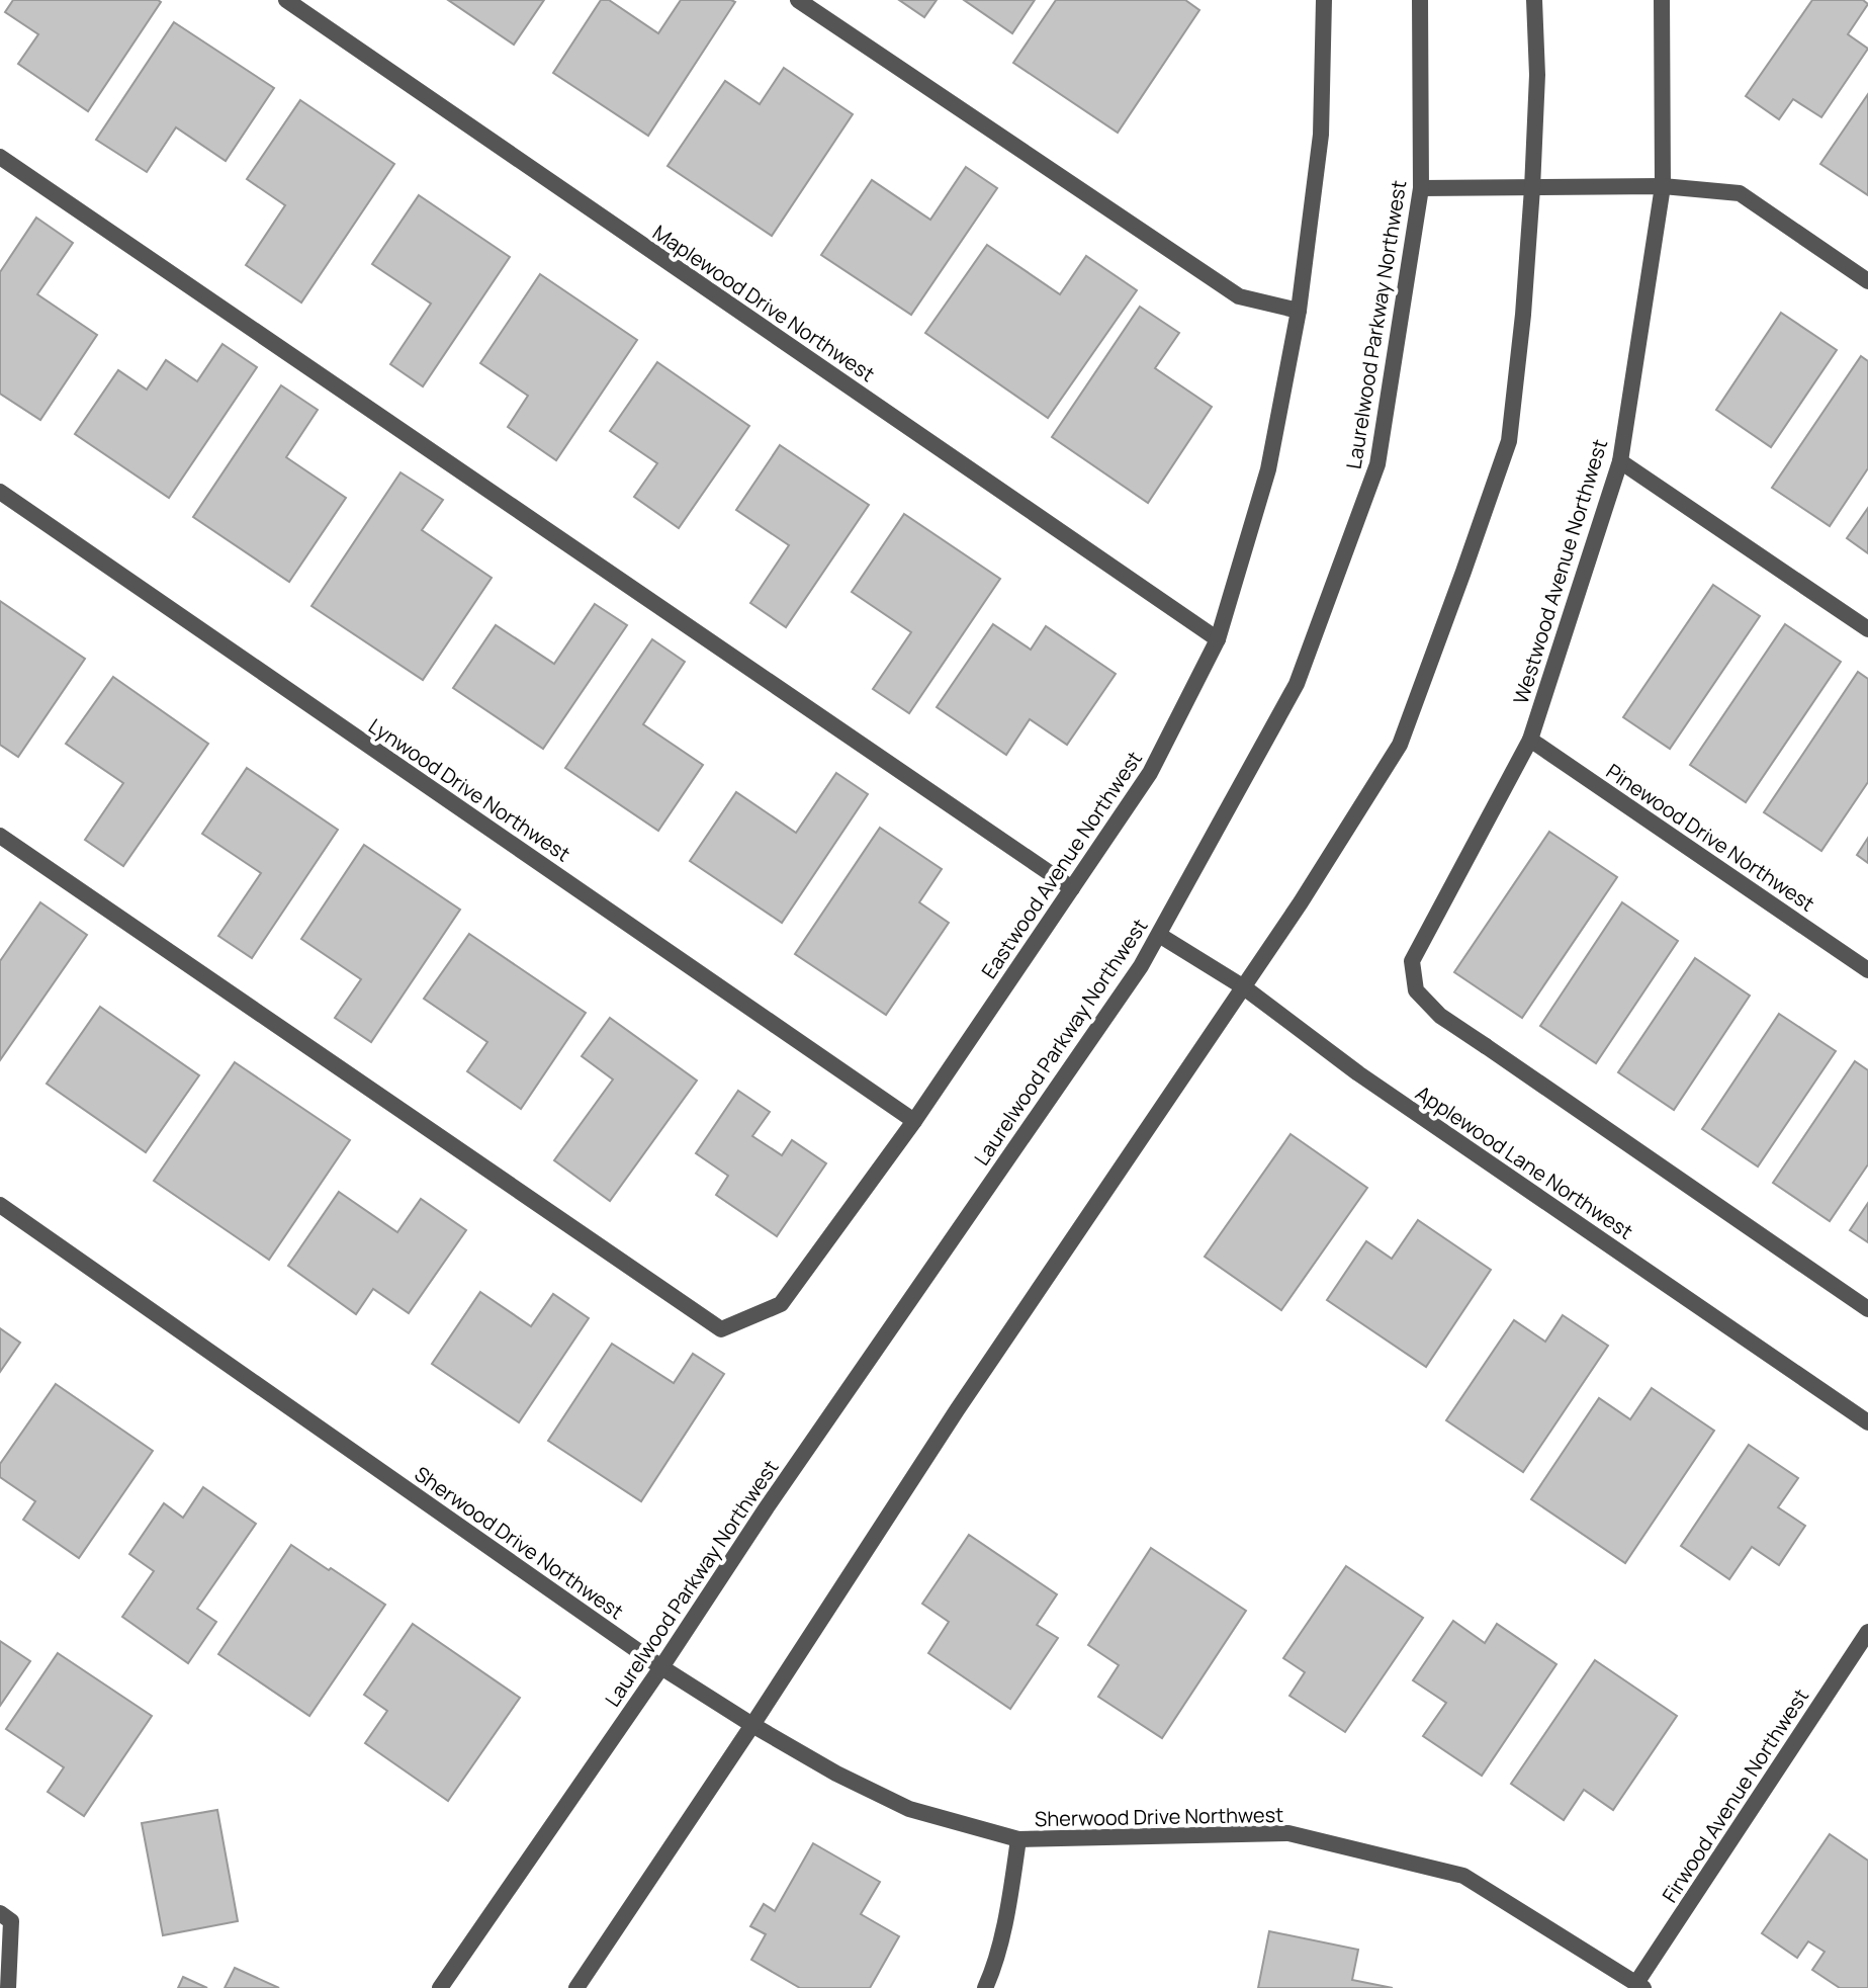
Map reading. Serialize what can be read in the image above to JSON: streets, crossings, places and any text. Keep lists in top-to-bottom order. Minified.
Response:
{"streets":{"street":["Maplewood Drive Northwest","Laurelwood Parkway Northwest","Westwood Avenue Northwest","Lynwood Drive Northwest","Pinewood Drive Northwest","Eastwood Avenue Northwest","Applewood Lane Northwest","Sherwood Drive Northwest","Firwood Avenue Northwest"]},"crossings":[["Maplewood Drive Northwest","Eastwood Avenue Northwest"],["Laurelwood Parkway Northwest","Applewood Lane Northwest"],["Laurelwood Parkway Northwest","Sherwood Drive Northwest"],["Westwood Avenue Northwest","Pinewood Drive Northwest"],["Lynwood Drive Northwest","Eastwood Avenue Northwest"],["Sherwood Drive Northwest","Firwood Avenue Northwest"]]}
